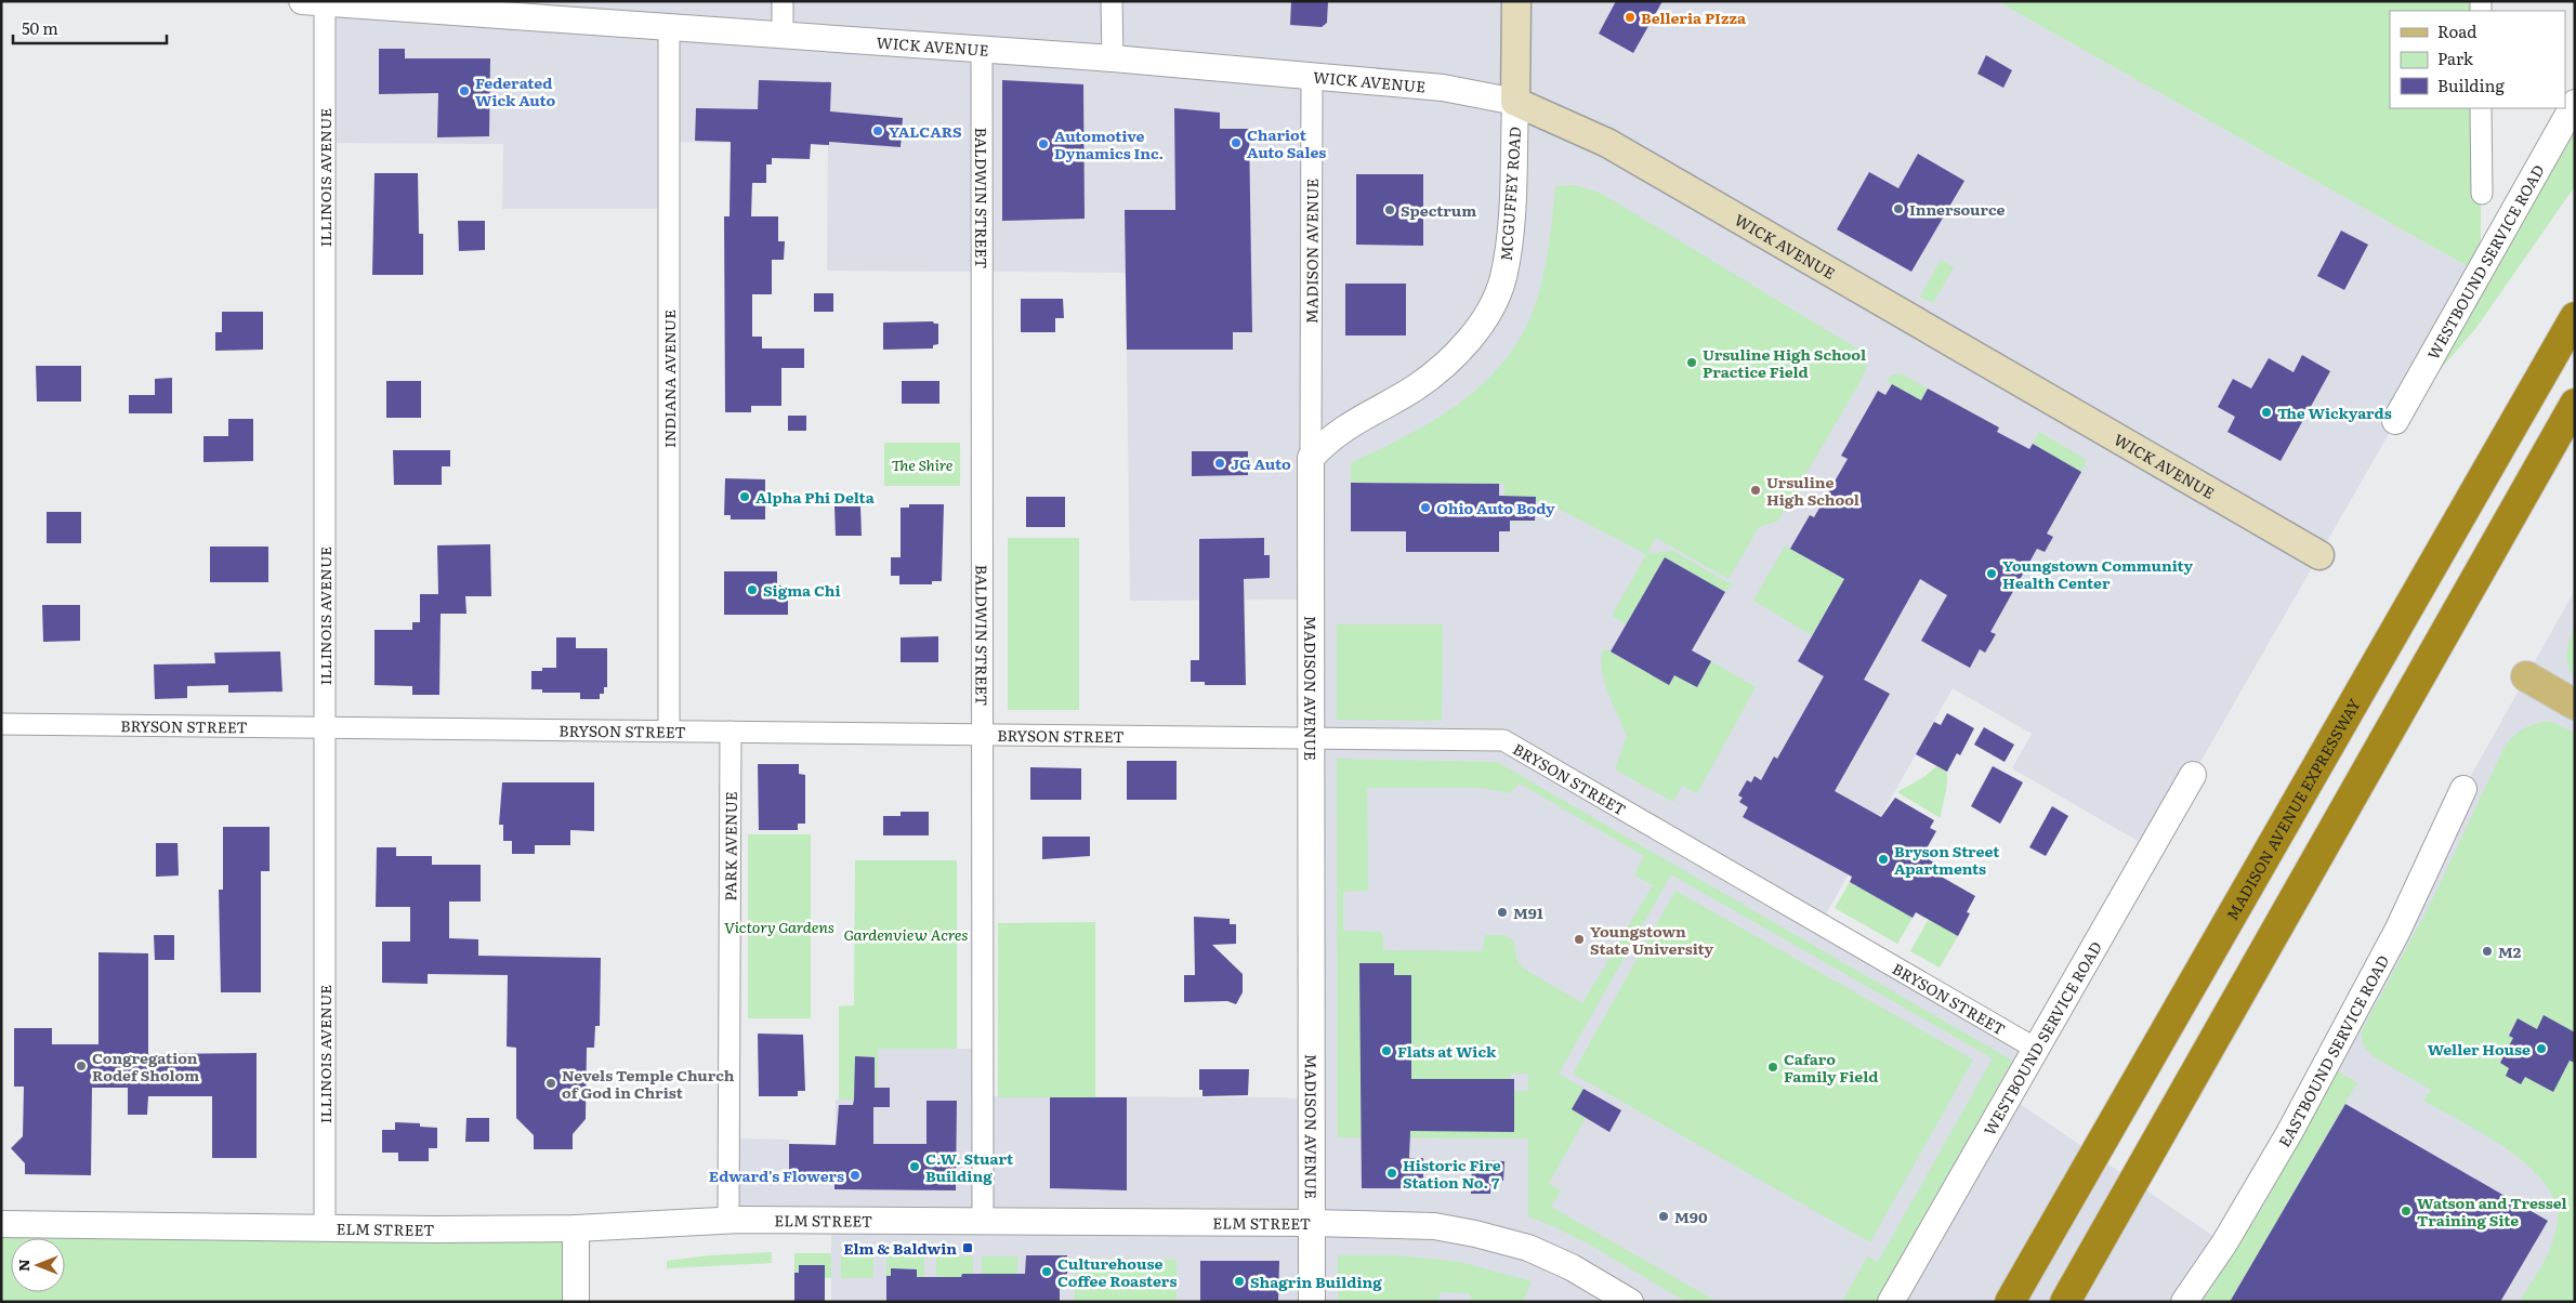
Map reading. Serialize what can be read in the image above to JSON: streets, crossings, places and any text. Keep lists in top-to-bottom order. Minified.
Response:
{"streets":{"highway":["MADISON AVENUE EXPRESSWAY"],"main road":["WICK AVENUE","MCGUFFEY ROAD"],"street":["ILLINOIS AVENUE","BALDWIN STREET","MADISON AVENUE","WESTBOUND SERVICE ROAD","INDIANA AVENUE","BRYSON STREET","PARK AVENUE","EASTBOUND SERVICE ROAD","ELM STREET"]},"crossings":[["WICK AVENUE","ILLINOIS AVENUE"],["WICK AVENUE","MCGUFFEY ROAD"],["WICK AVENUE","BALDWIN STREET"],["WICK AVENUE","MADISON AVENUE"],["WICK AVENUE","INDIANA AVENUE"],["ILLINOIS AVENUE","BRYSON STREET"],["ILLINOIS AVENUE","ELM STREET"],["MCGUFFEY ROAD","MADISON AVENUE"],["BALDWIN STREET","BRYSON STREET"],["BALDWIN STREET","ELM STREET"],["MADISON AVENUE","BRYSON STREET"],["MADISON AVENUE","ELM STREET"],["WESTBOUND SERVICE ROAD","BRYSON STREET"],["INDIANA AVENUE","BRYSON STREET"],["BRYSON STREET","PARK AVENUE"],["PARK AVENUE","ELM STREET"]],"parks":["The Shire","Victory Gardens","Gardenview Acres"],"places":{"other":["Belleria PIzza","Federated Wick Auto","YALCARS","Chariot Auto Sales","Automotive Dynamics Inc.","Innersource","Spectrum","Ursuline High School Practice Field","The Wickyards","JG Auto","Ursuline High School","Alpha Phi Delta","Ohio Auto Body","Youngstown Community Health Center","Sigma Chi","Bryson Street Apartments","M91","Youngstown State University","M2","Weller House","Flats at Wick","Congregation Rodef Sholom","Cafaro Family Field","Nevels Temple Church of God in Christ","C.W. Stuart Building","Historic Fire Station No. 7","Edward's Flowers","Watson and Tressel Training Site","M90","Culturehouse Coffee Roasters","Shagrin Building"],"transit":["Elm & Baldwin"]},"legend":["Road","Park","Building"],"scale_bar":"50 m","north":"left"}
